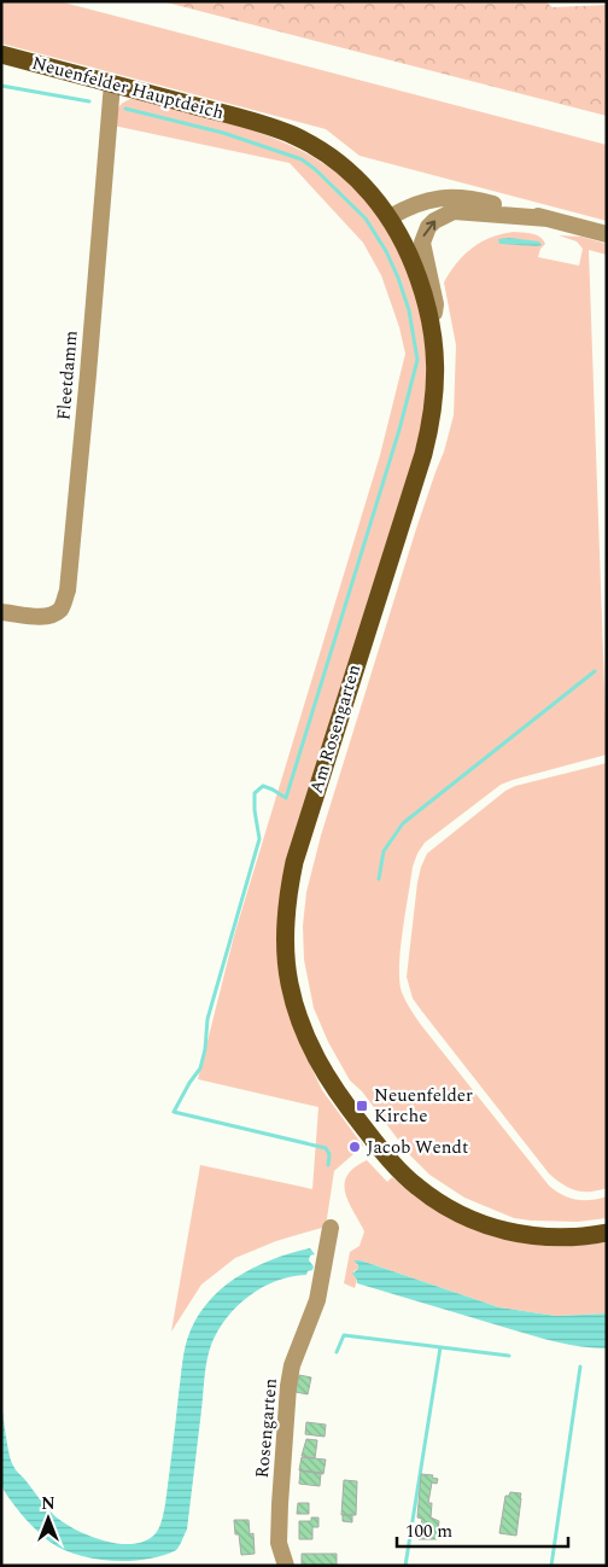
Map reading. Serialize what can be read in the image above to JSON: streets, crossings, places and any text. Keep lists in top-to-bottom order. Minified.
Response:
{"streets":{"main road":["Neuenfelder Hauptdeich","Am Rosengarten"],"street":["Fleetdamm","Rosengarten"]},"crossings":[["Neuenfelder Hauptdeich","Fleetdamm"],["Neuenfelder Hauptdeich","Am Rosengarten"]],"places":{"transit":["Neuenfelder Kirche"],"other":["Jacob Wendt"]},"scale_bar":"100 m","north":"top"}
